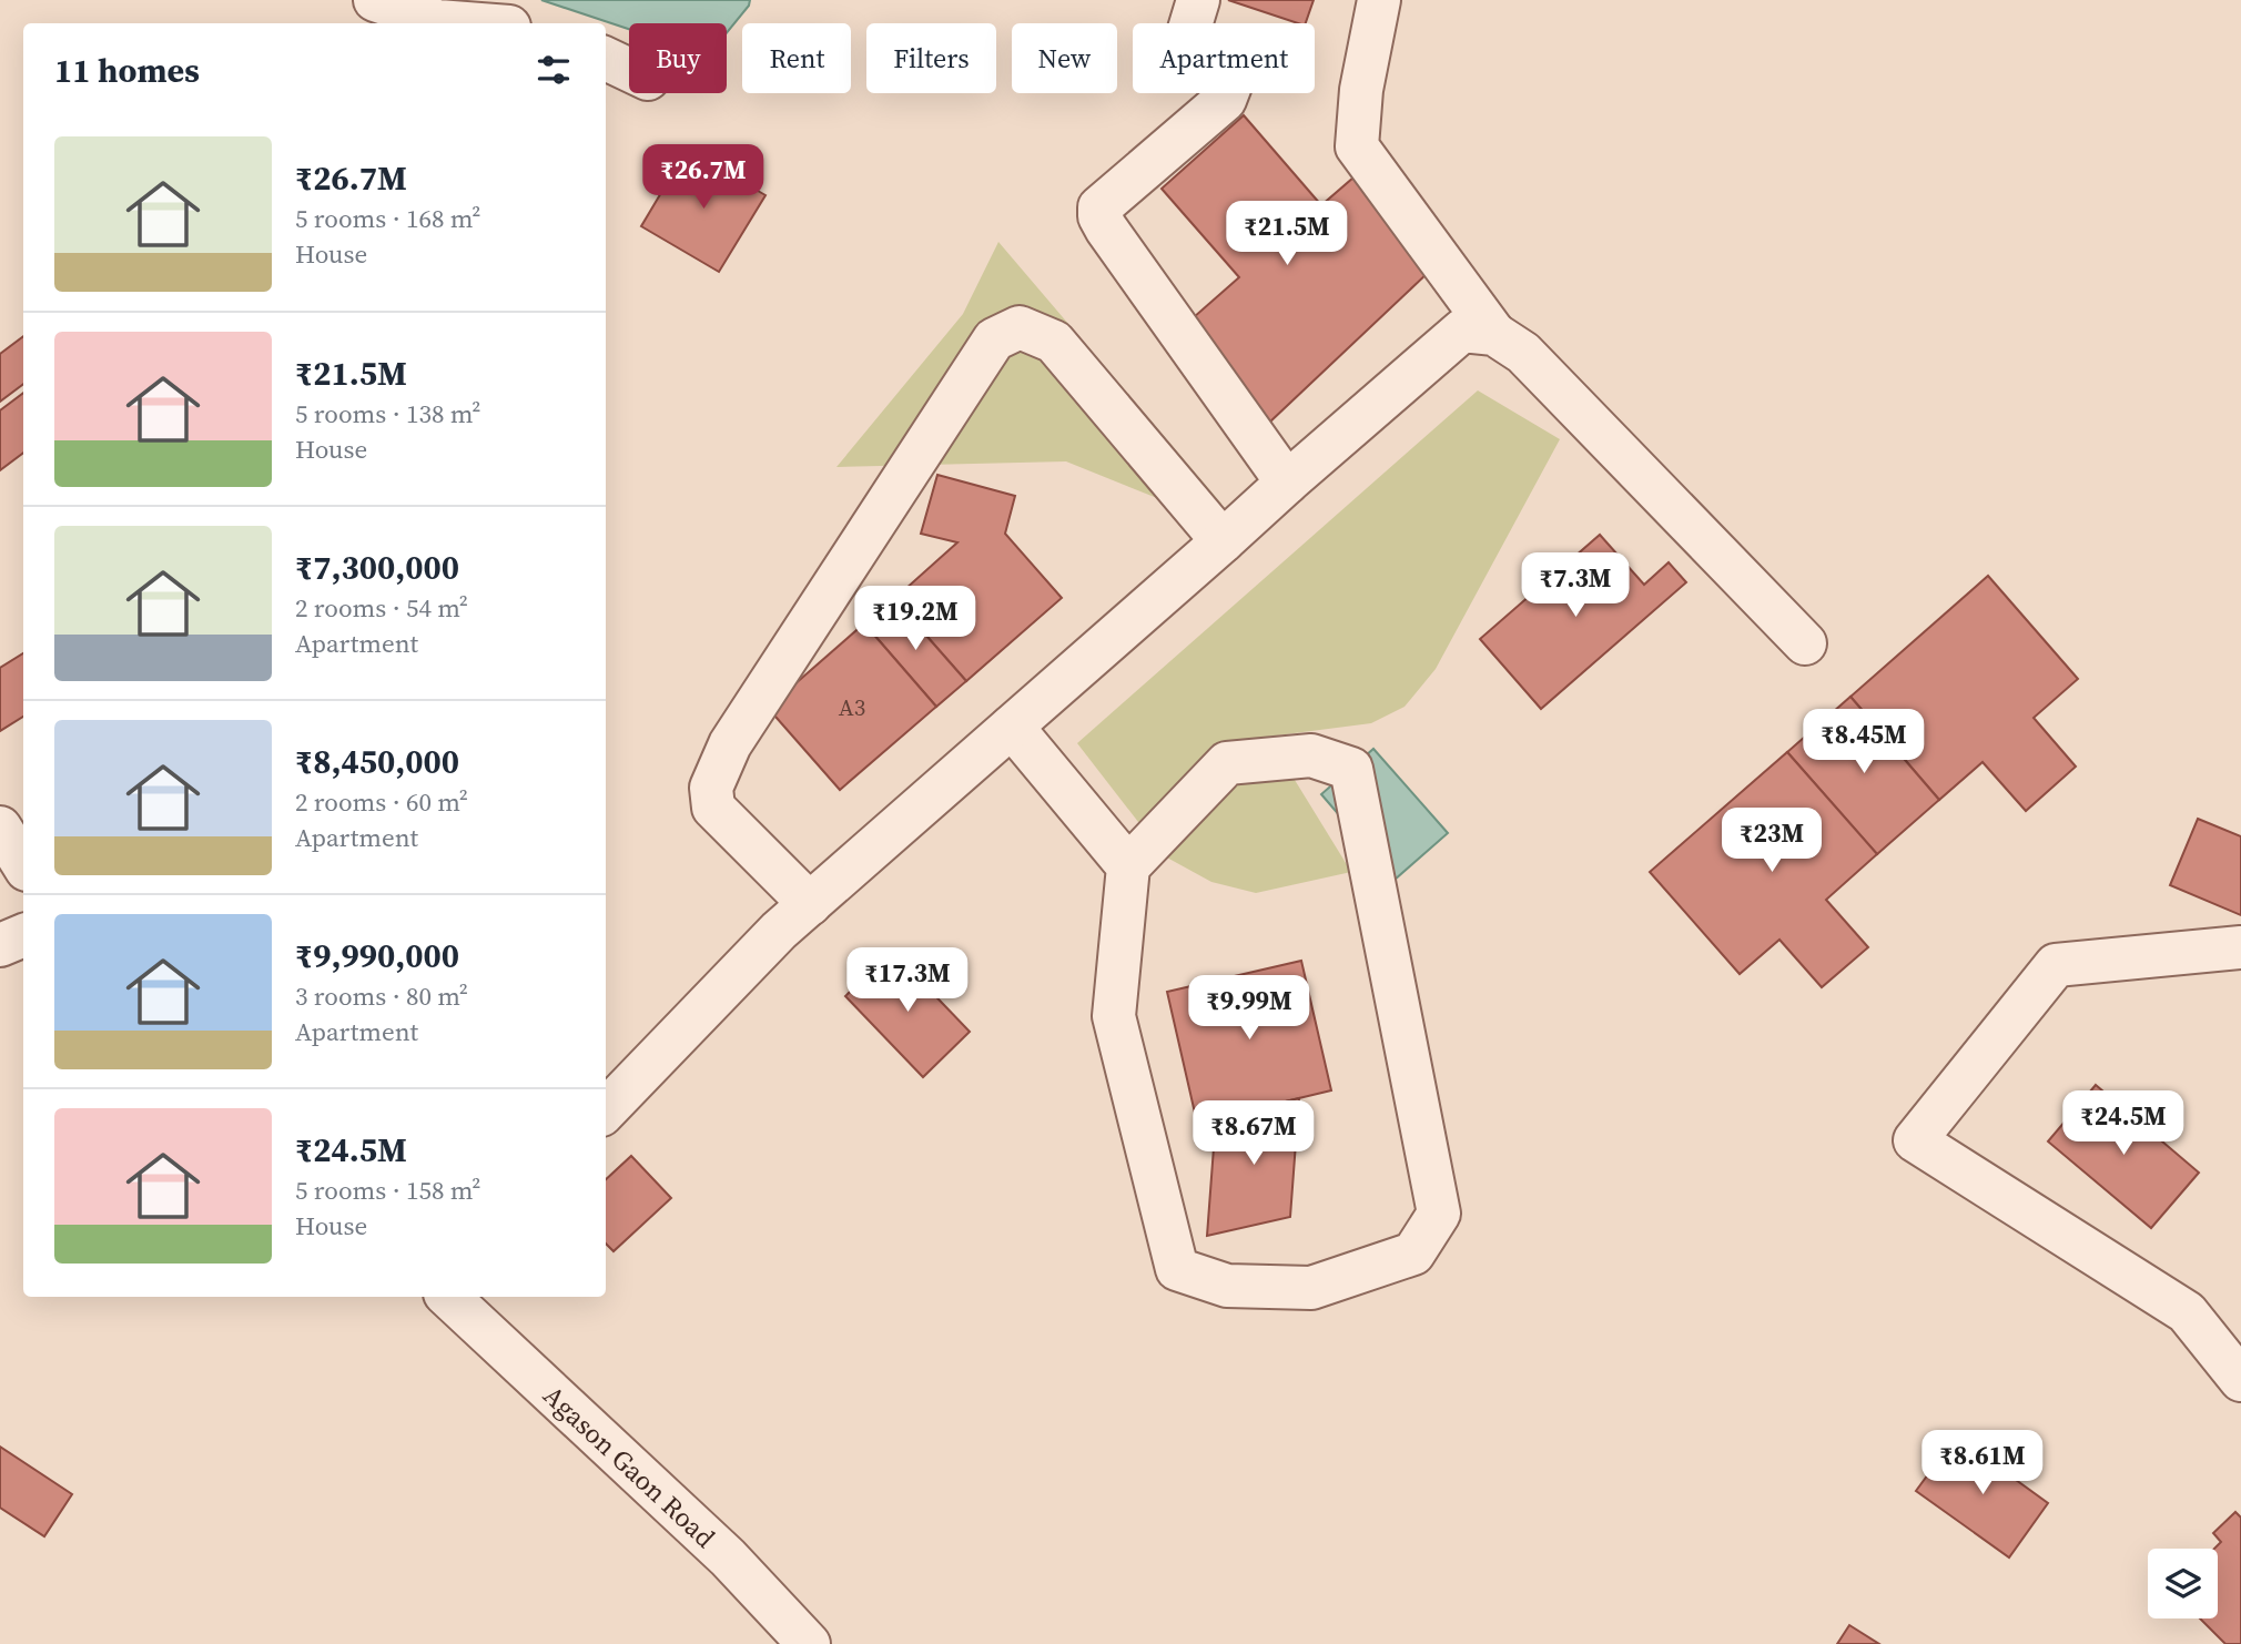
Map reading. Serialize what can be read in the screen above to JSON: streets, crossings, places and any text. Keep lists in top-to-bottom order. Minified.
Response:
{"streets":{"street":["Agason Gaon Road"]},"house_numbers":["A3"],"page":{"chip":["Buy","Rent","Filters","New","Apartment"],"heading":"11 homes","list":[{"name":"₹26.7M","note":"5 rooms · 168 m² · House"},{"name":"₹21.5M","note":"5 rooms · 138 m² · House"},{"name":"₹7,300,000","note":"2 rooms · 54 m² · Apartment"},{"name":"₹8,450,000","note":"2 rooms · 60 m² · Apartment"},{"name":"₹9,990,000","note":"3 rooms · 80 m² · Apartment"},{"name":"₹24.5M","note":"5 rooms · 158 m² · House"}],"price":["₹26.7M","₹21.5M","₹7.3M","₹19.2M","₹8.45M","₹23M","₹17.3M","₹9.99M","₹24.5M","₹8.67M","₹8.61M"]}}
